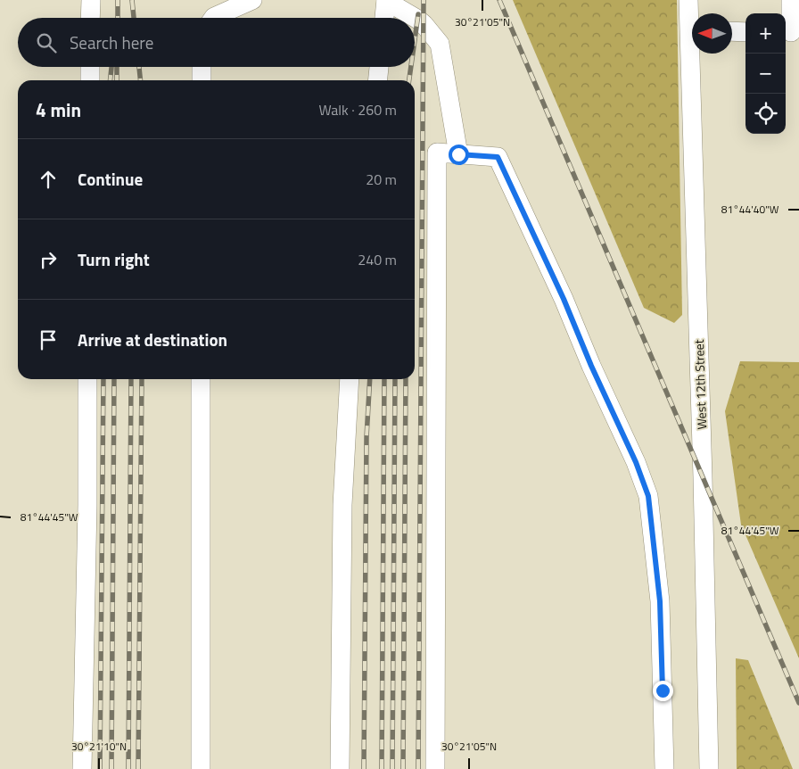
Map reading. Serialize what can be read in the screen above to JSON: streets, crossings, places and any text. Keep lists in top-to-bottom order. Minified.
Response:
{"streets":{"street":["West 12th Street"]},"north":"left","page":{"map_buttons":["+","−"],"search":"Search here","heading":["4 min","Walk · 260 m"],"list":[["Continue","20 m"],["Turn right","240 m"],"Arrive at destination"]},"coordinates":["30°21'05\"N","81°44'40\"W","81°44'45\"W","30°21'10\"N"]}
